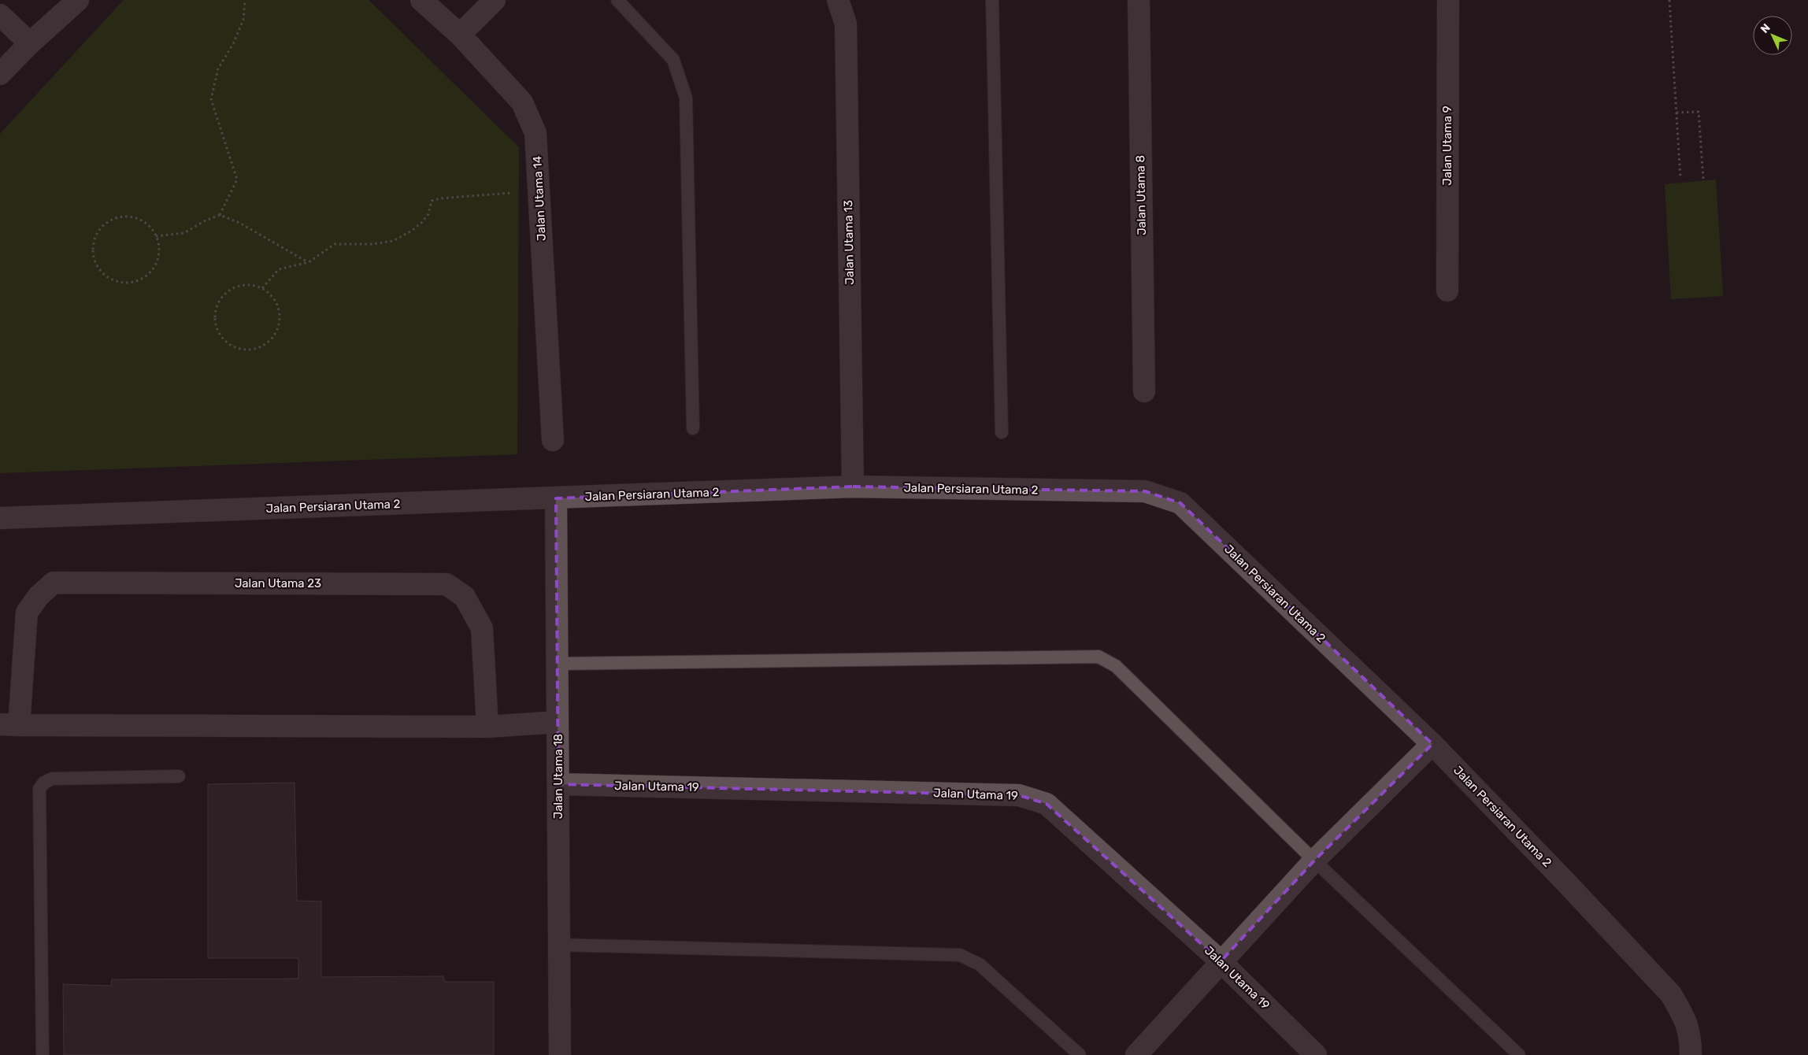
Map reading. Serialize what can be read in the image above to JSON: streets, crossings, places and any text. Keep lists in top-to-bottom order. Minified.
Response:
{"streets":{"street":["Jalan Utama 9","Jalan Utama 8","Jalan Utama 14","Jalan Utama 13","Jalan Persiaran Utama 2","Jalan Utama 23","Jalan Utama 18","Jalan Utama 19"]},"crossings":[["Jalan Utama 13","Jalan Persiaran Utama 2"],["Jalan Persiaran Utama 2","Jalan Utama 18"],["Jalan Utama 18","Jalan Utama 19"]],"north":"top left"}
